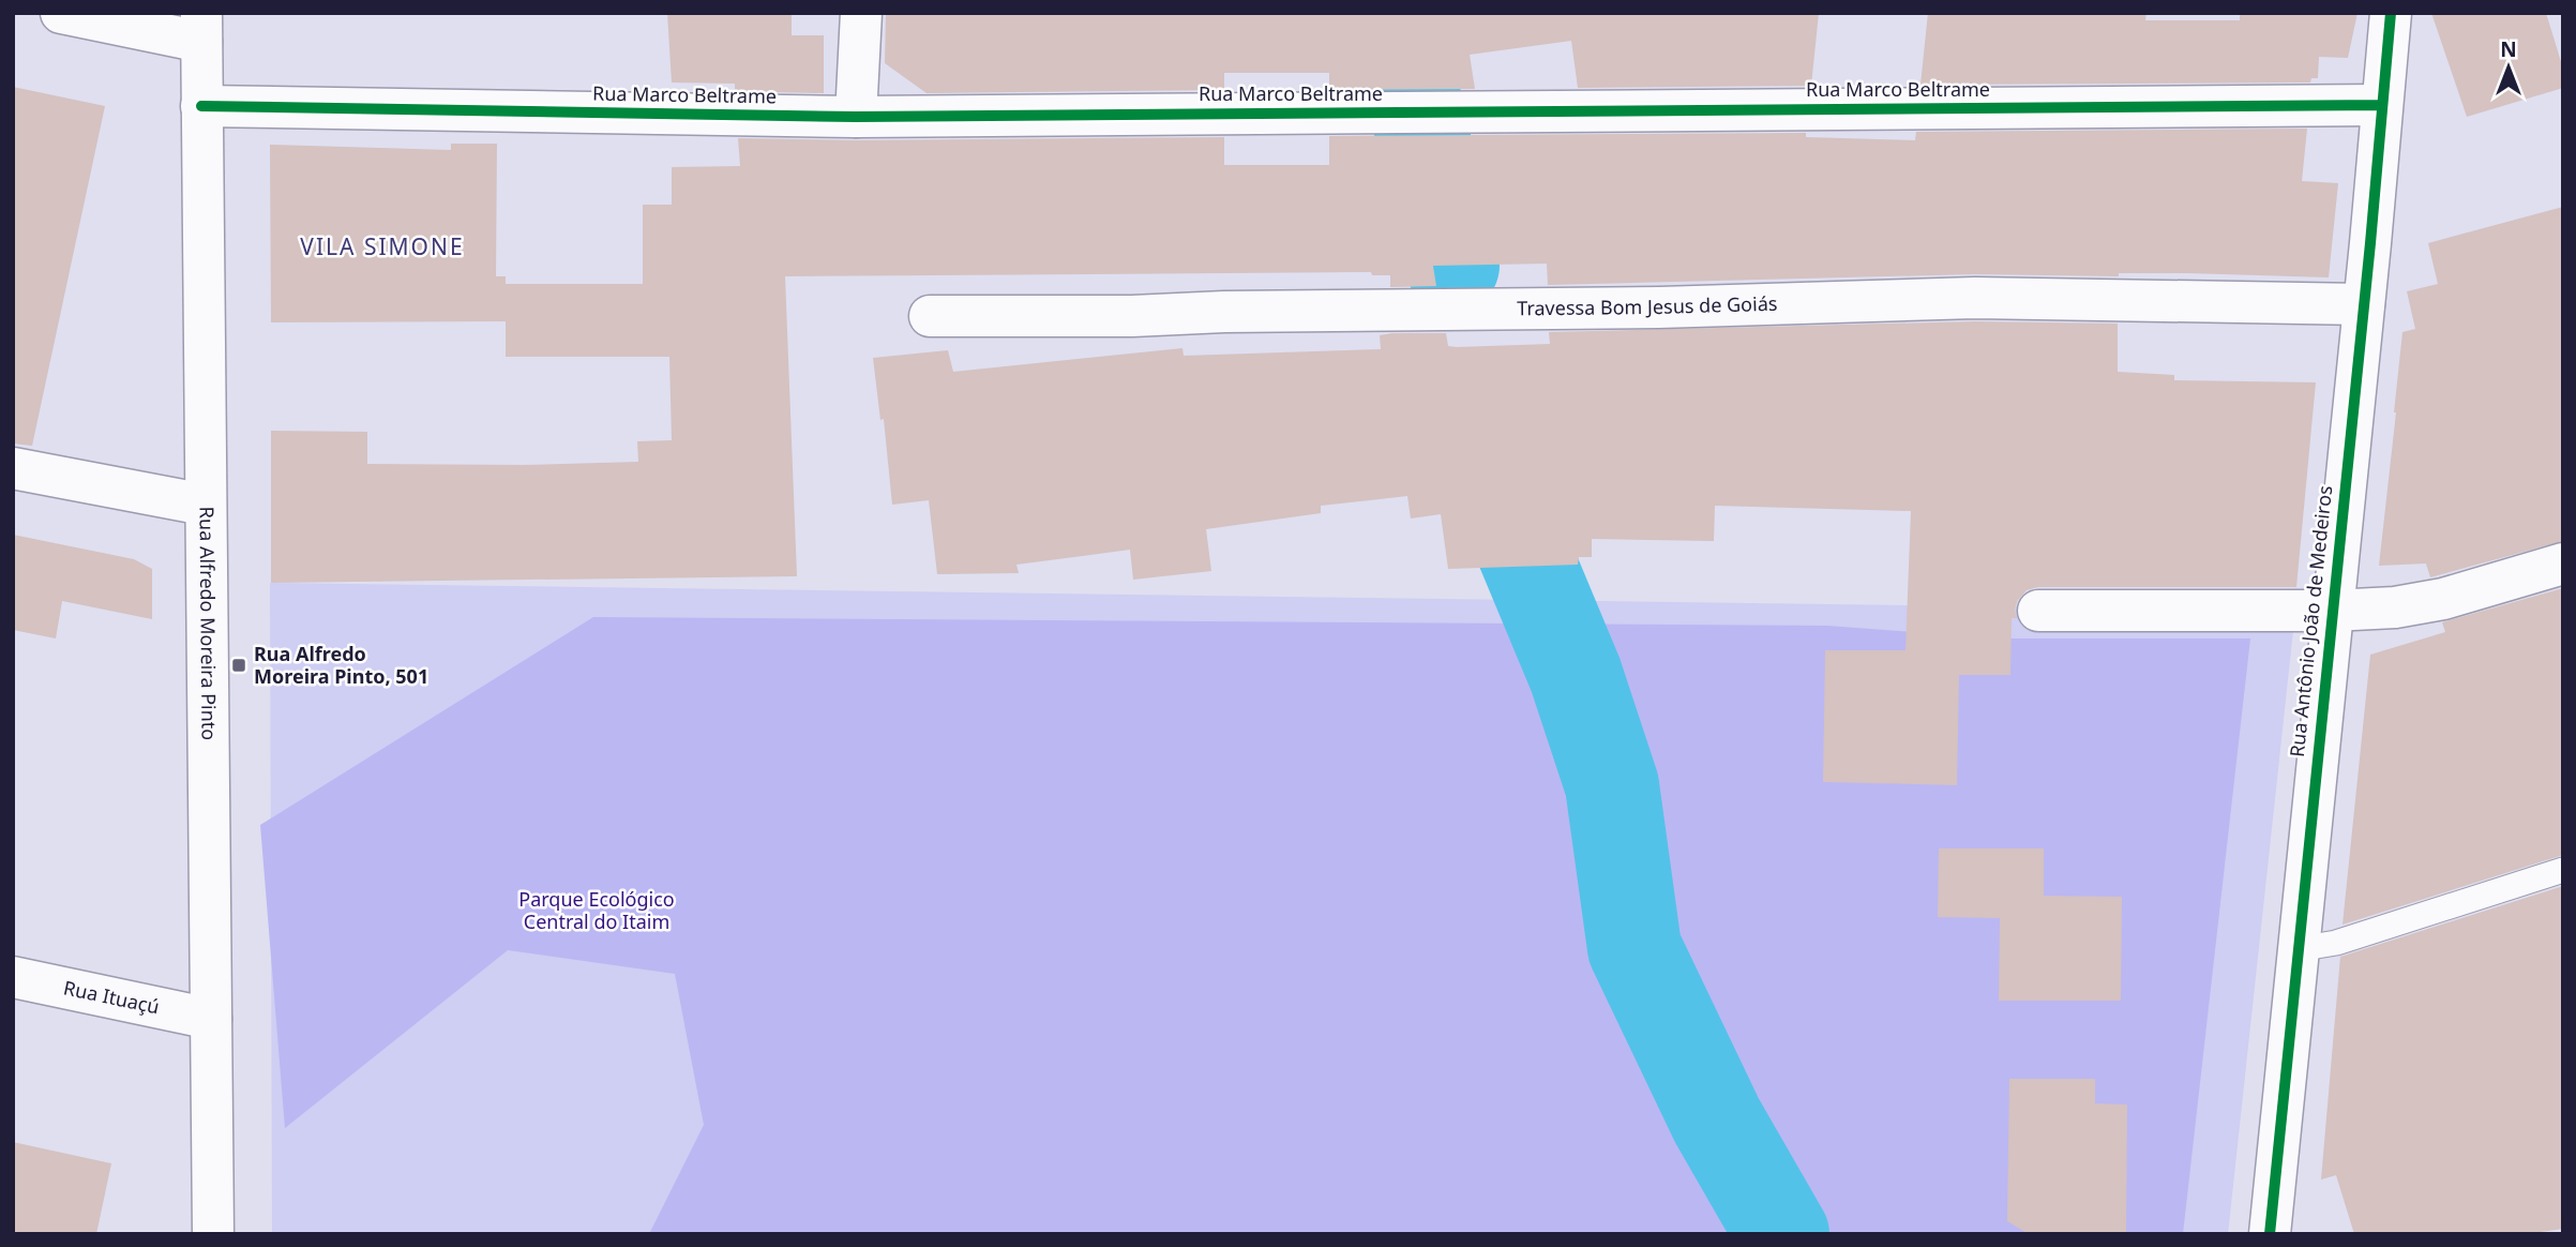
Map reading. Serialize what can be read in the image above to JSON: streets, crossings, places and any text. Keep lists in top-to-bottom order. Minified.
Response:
{"streets":{"street":["Rua Marco Beltrame","Travessa Bom Jesus de Goiás","Rua Antônio João de Medeiros","Rua Alfredo Moreira Pinto","Rua Ituaçú"]},"crossings":[["Rua Marco Beltrame","Rua Antônio João de Medeiros"],["Rua Marco Beltrame","Rua Alfredo Moreira Pinto"],["Travessa Bom Jesus de Goiás","Rua Antônio João de Medeiros"],["Rua Alfredo Moreira Pinto","Rua Ituaçú"]],"districts":["VILA SIMONE"],"parks":["Parque Ecológico Central do Itaim"],"places":{"transit":["Rua Alfredo Moreira Pinto, 501"]},"north":"top"}
